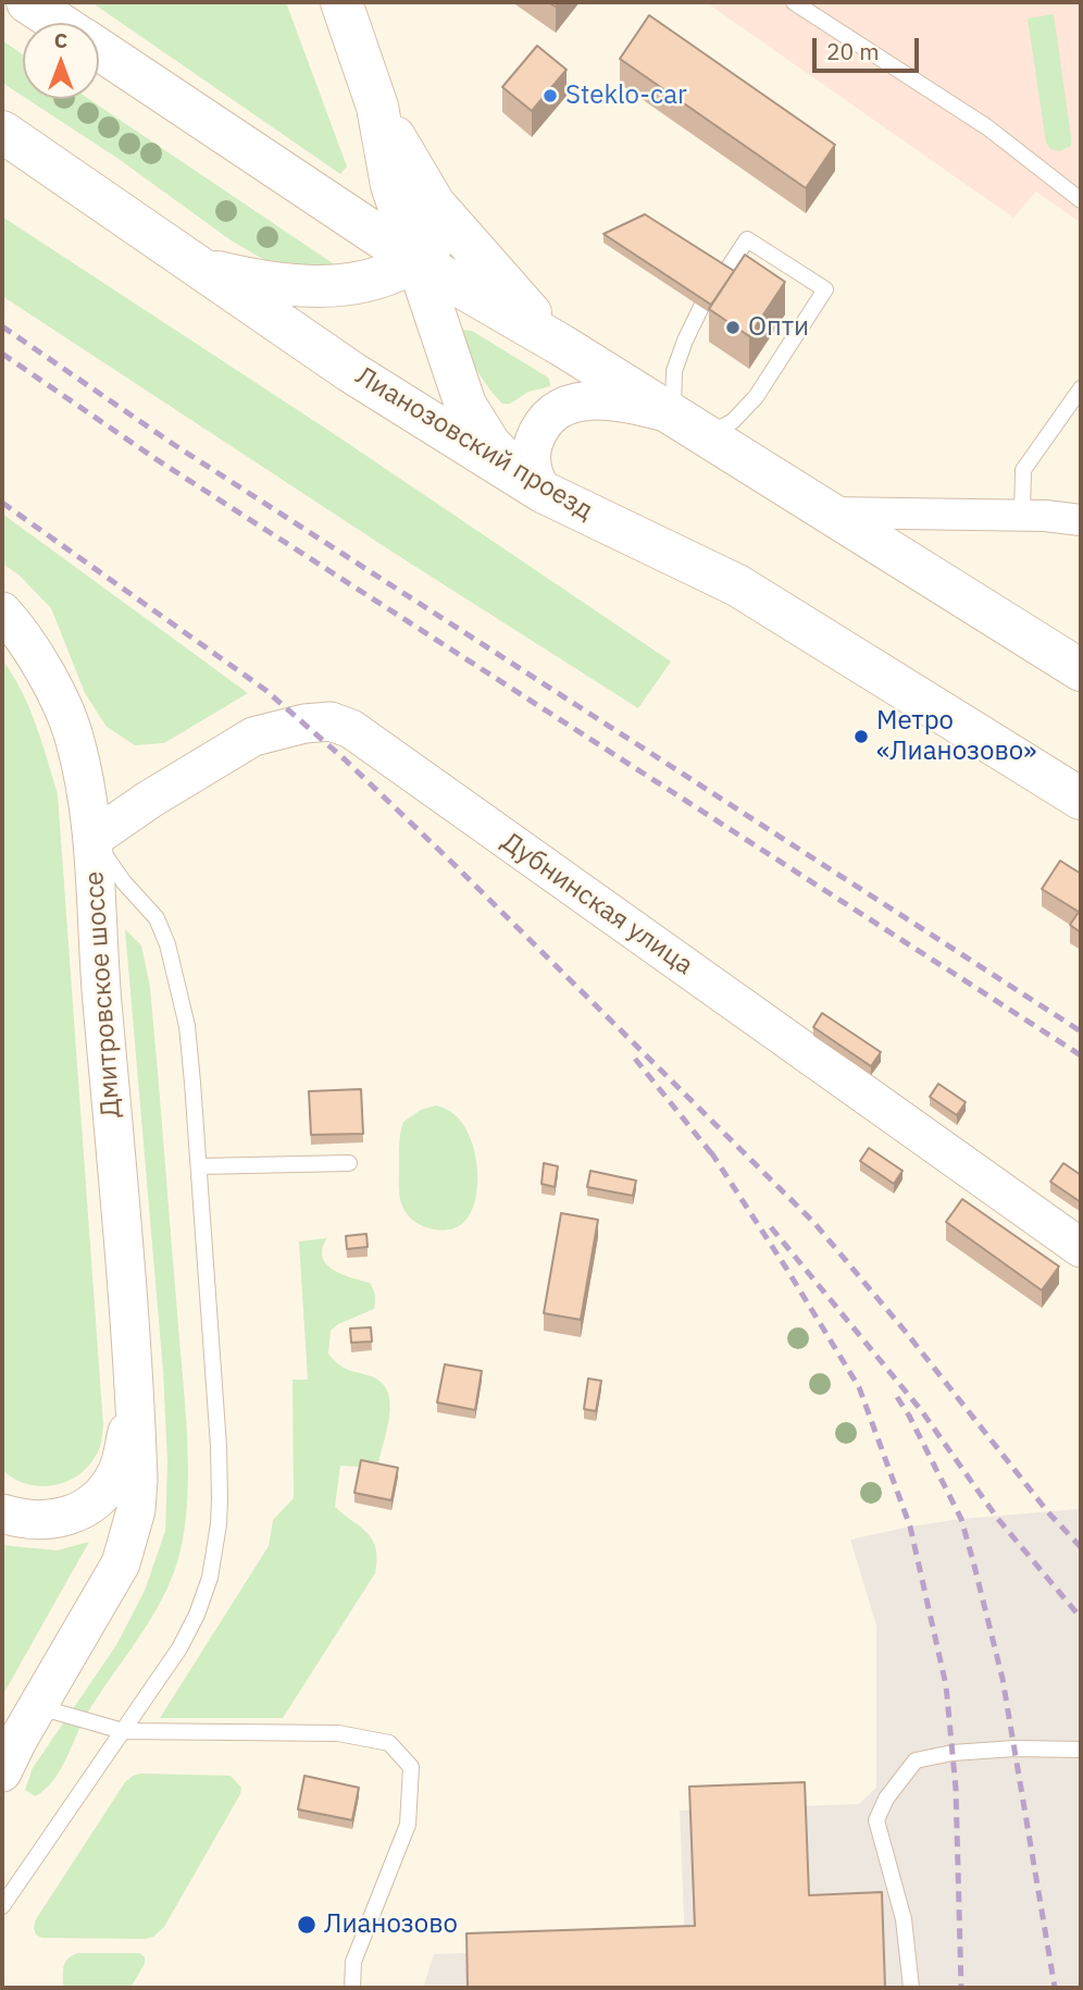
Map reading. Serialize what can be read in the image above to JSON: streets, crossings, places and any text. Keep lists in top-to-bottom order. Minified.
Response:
{"streets":{"main road":["Лианозовский проезд"],"street":["Дубнинская улица","Дмитровское шоссе"]},"crossings":[["Дубнинская улица","Дмитровское шоссе"]],"places":["Steklo-car","Опти","Метро «Лианозово»","Лианозово"],"scale_bar":"20 m","north":"top"}
